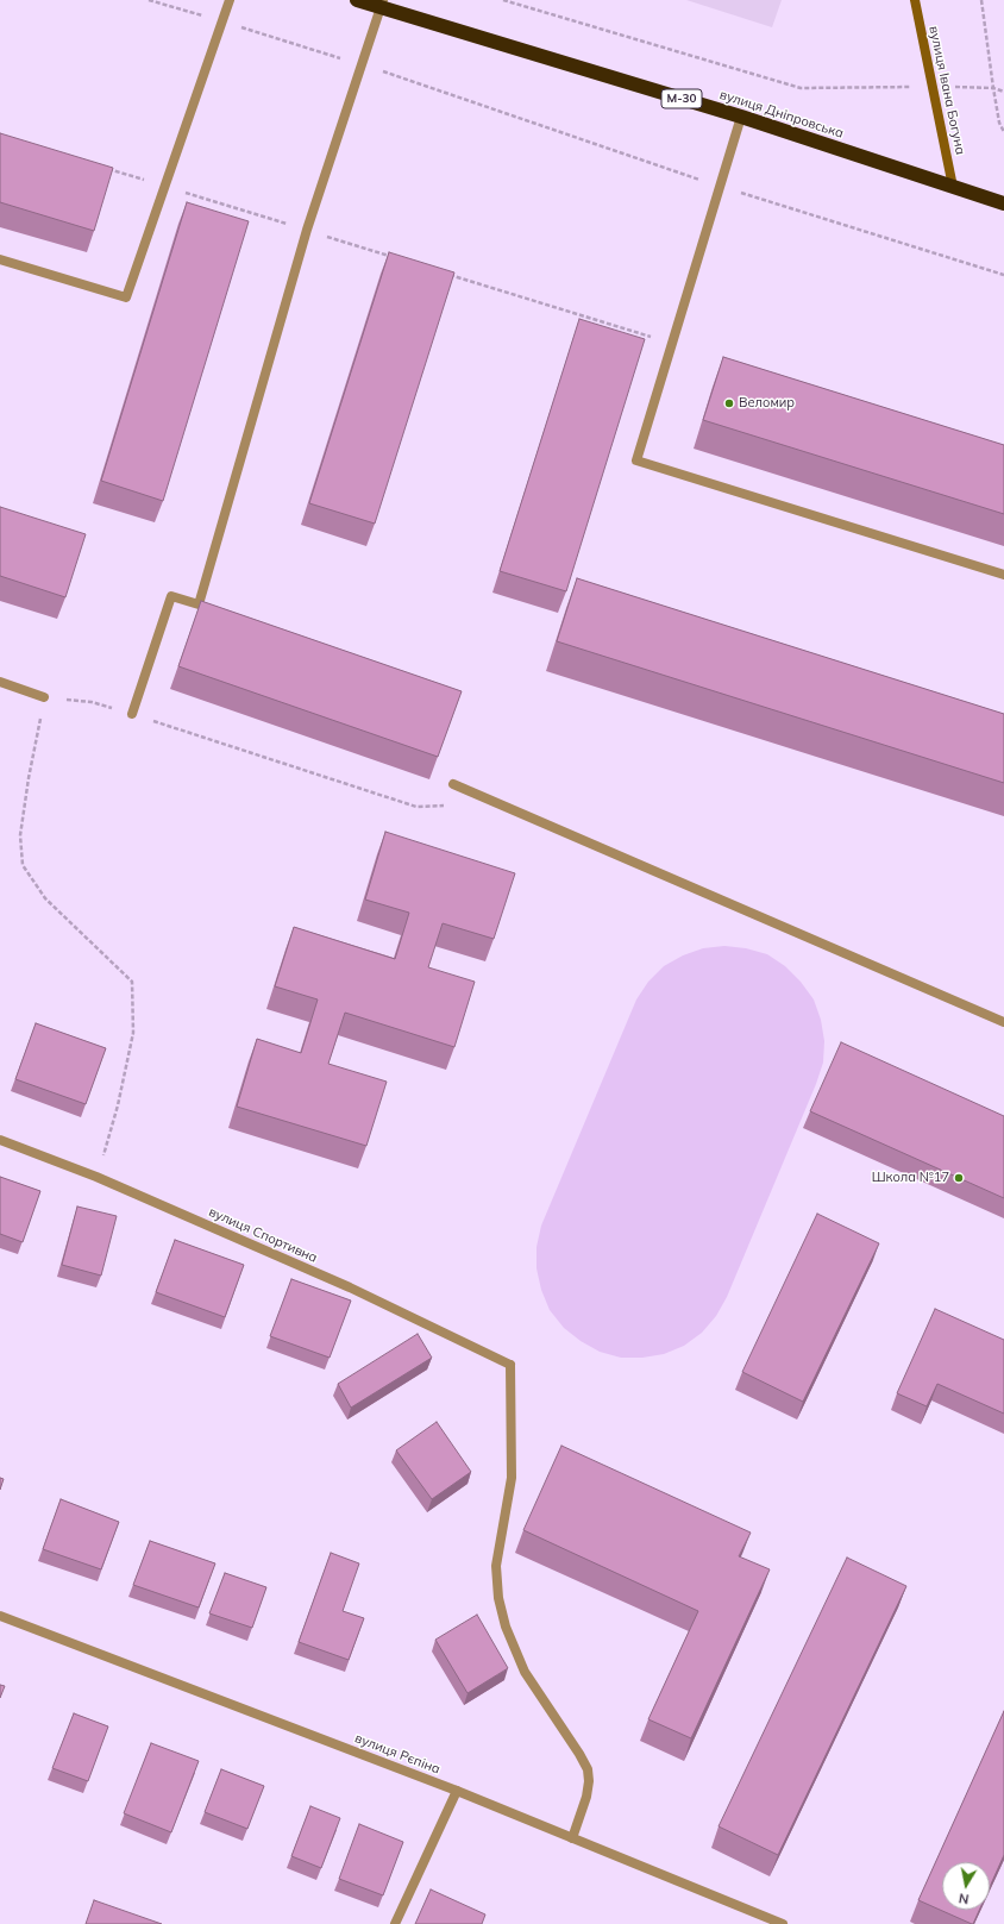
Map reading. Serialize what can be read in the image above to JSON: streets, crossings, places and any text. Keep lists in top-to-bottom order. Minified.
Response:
{"streets":{"highway":["М-30","вулиця Дніпровська"],"street":["вулиця Івана Богуна","вулиця Спортивна","вулиця Рєпіна"]},"crossings":[["вулиця Івана Богуна","вулиця Дніпровська"],["вулиця Спортивна","вулиця Рєпіна"]],"places":["Веломир","Школа №17"],"north":"bottom"}
